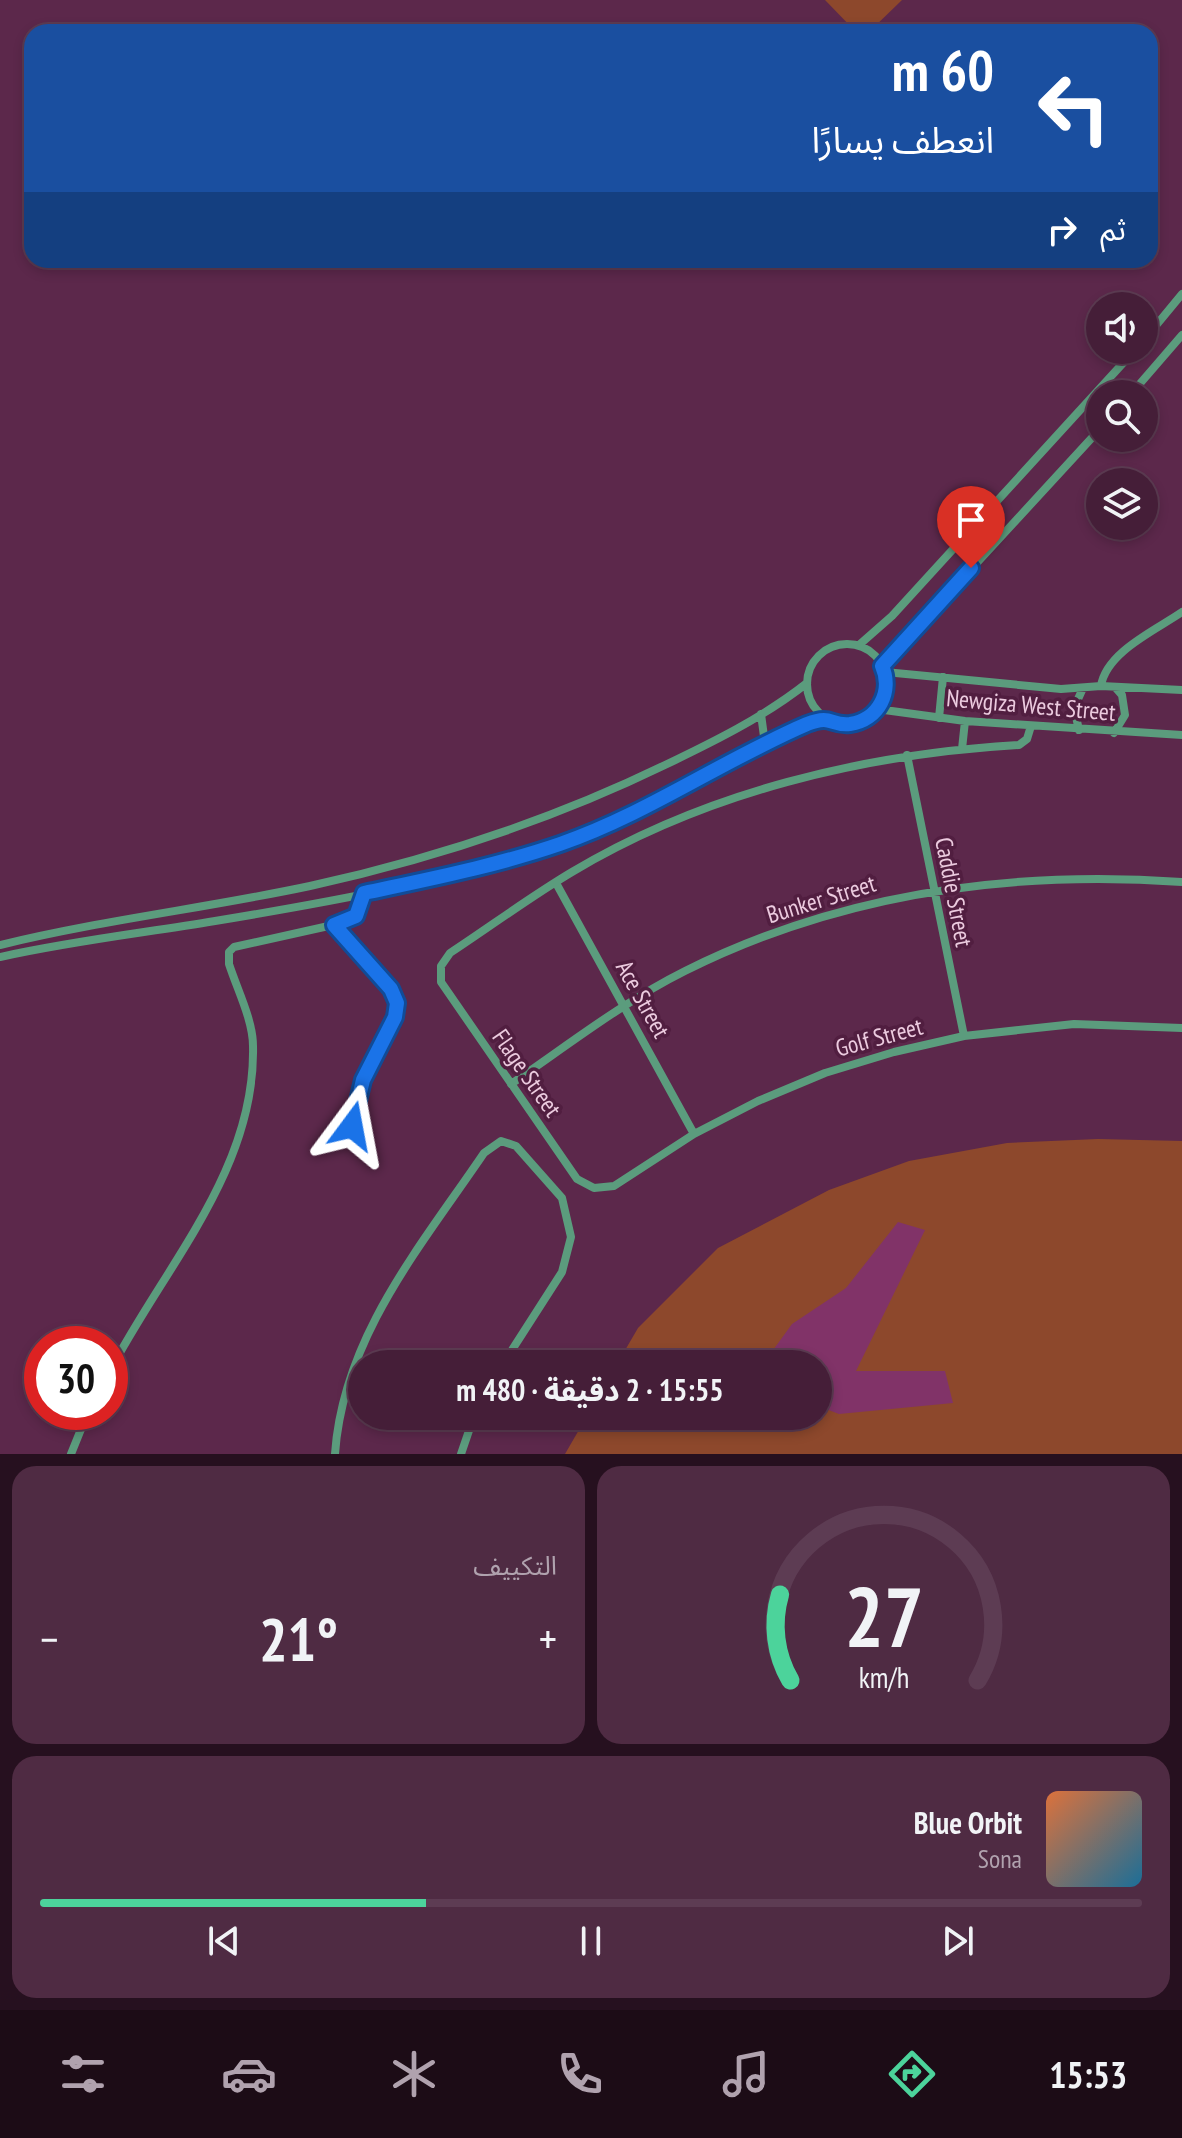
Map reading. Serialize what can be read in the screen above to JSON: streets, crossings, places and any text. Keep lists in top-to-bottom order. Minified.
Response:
{"streets":{"street":["Newgiza West Street","Caddie Street","Bunker Street","Ace Street","Golf Street","Flage Street"]},"crossings":[["Caddie Street","Bunker Street"],["Caddie Street","Golf Street"],["Bunker Street","Ace Street"],["Bunker Street","Flage Street"],["Ace Street","Golf Street"],["Ace Street","Flage Street"],["Golf Street","Flage Street"]],"page":{"turn":["60 m","انعطف يسارًا"],"then":"ثم","limit":"30","trip":"15:55 · 2 دقيقة · 480 m","tile":"التكييف","heat":["−","21°","+"],"song":["Blue Orbit","Sona"],"tabs":"15:53","gauge":["27","km/h"]}}
